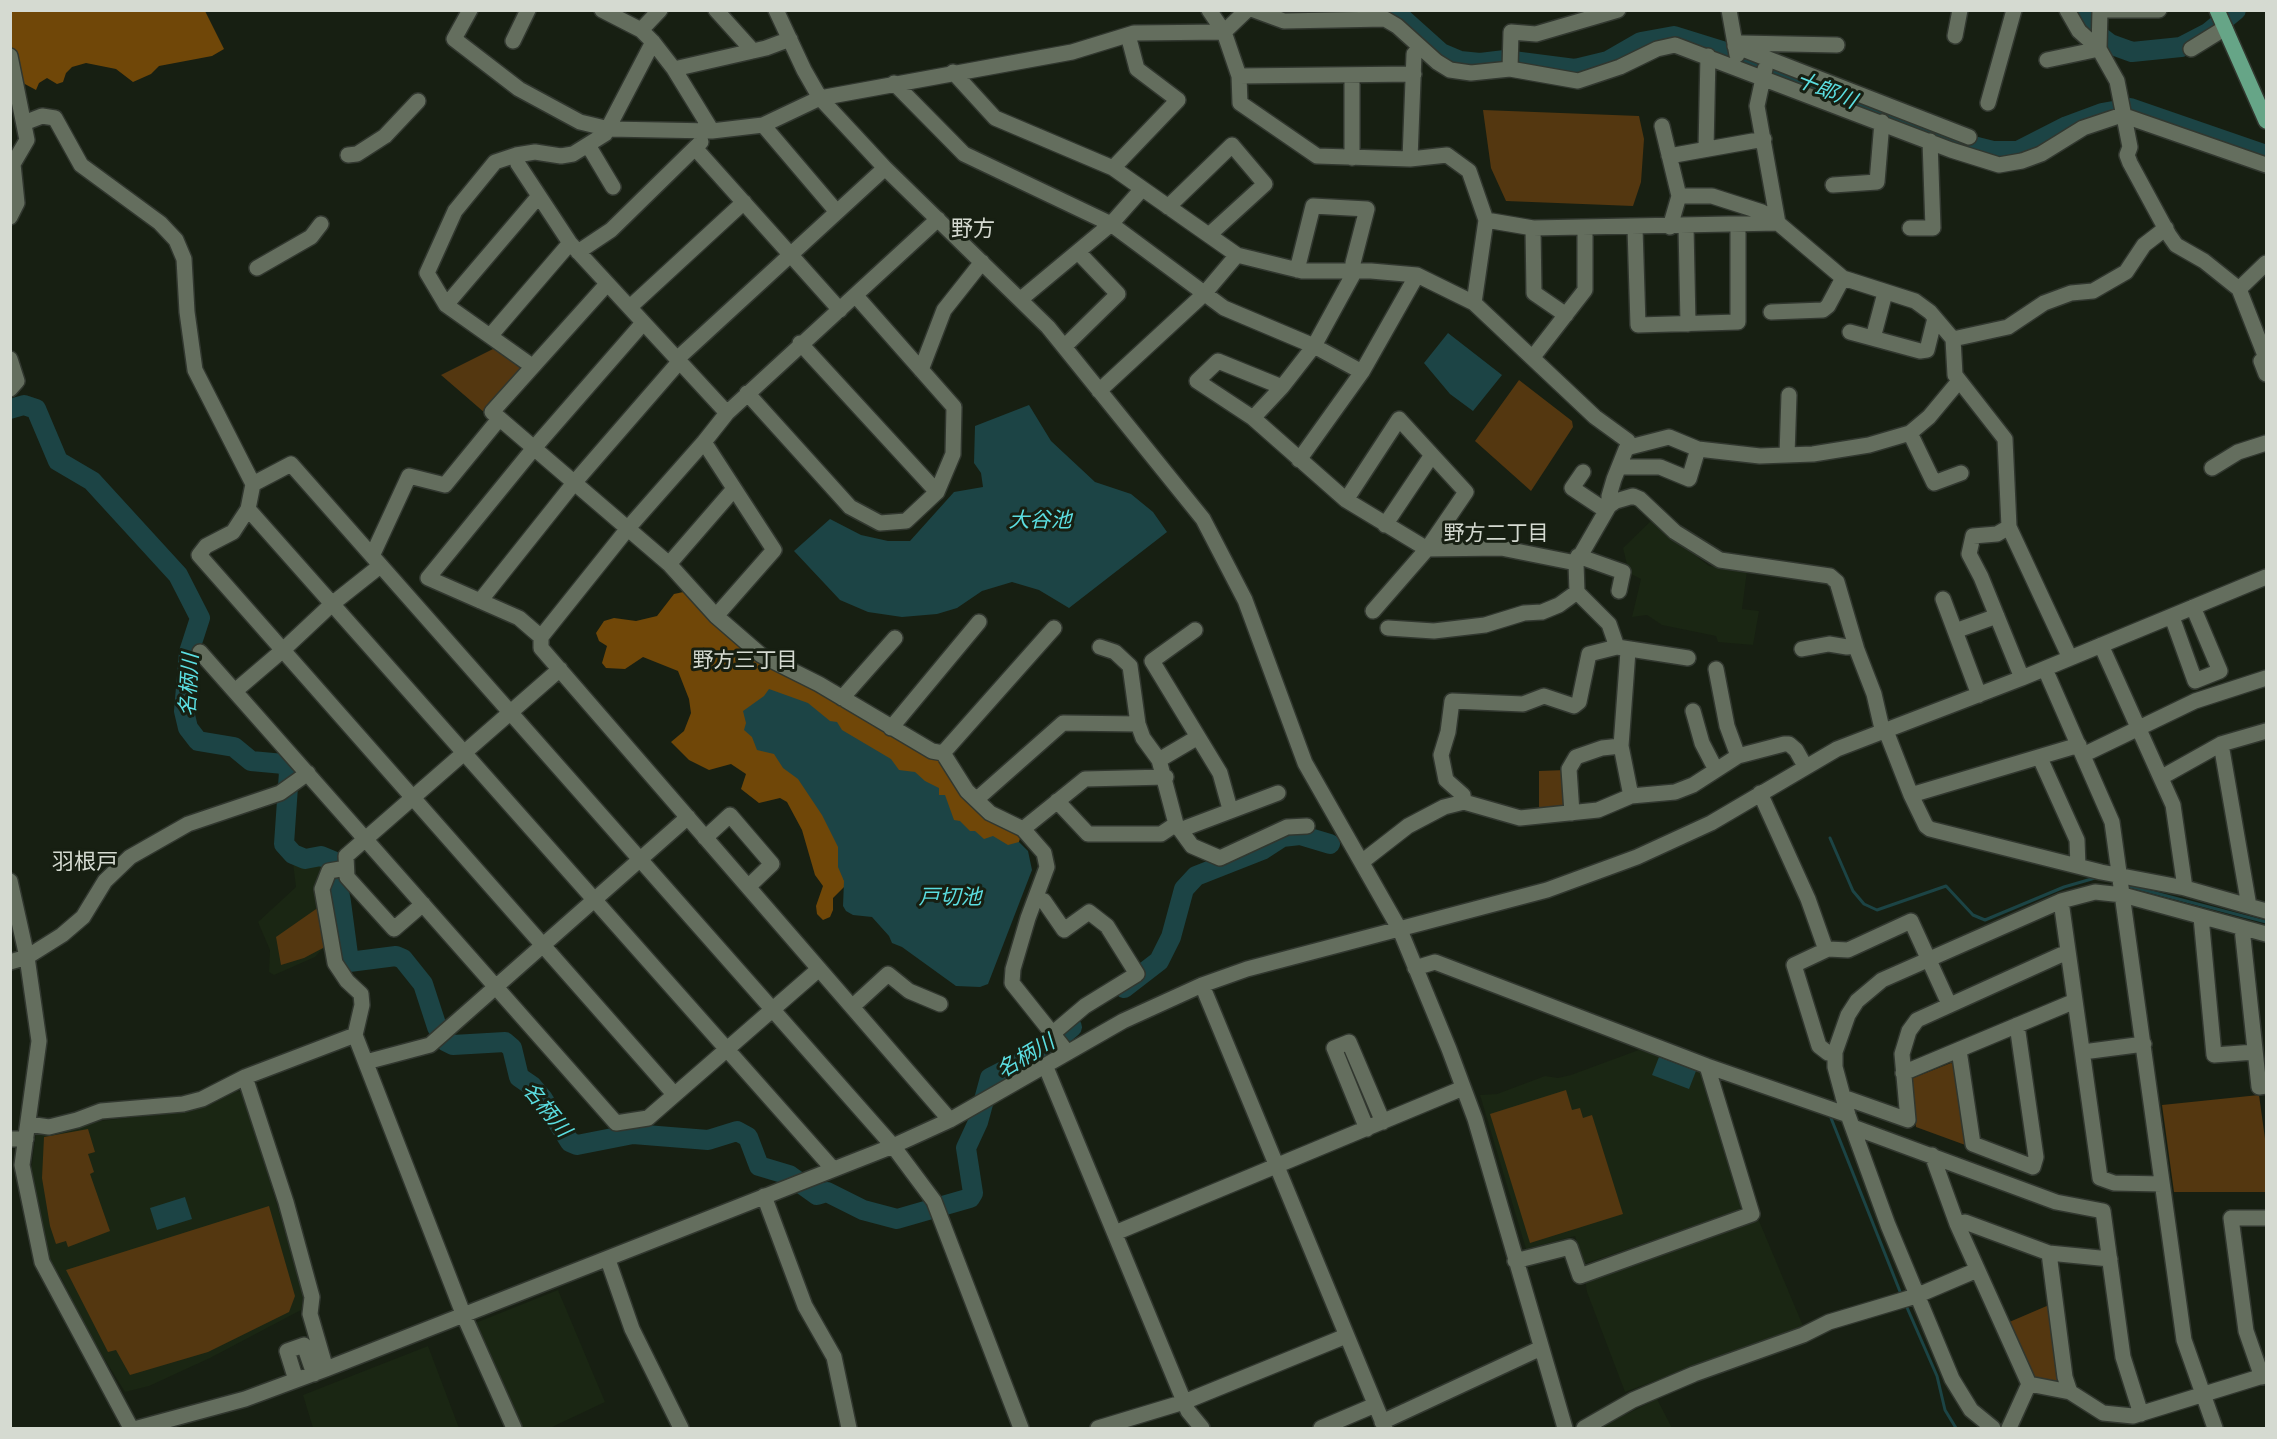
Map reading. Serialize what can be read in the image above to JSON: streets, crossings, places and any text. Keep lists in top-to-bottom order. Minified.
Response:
{"districts":["野方","野方二丁目","野方三丁目","羽根戸"],"water":["十郎川","大谷池","名柄川","戸切池"]}
